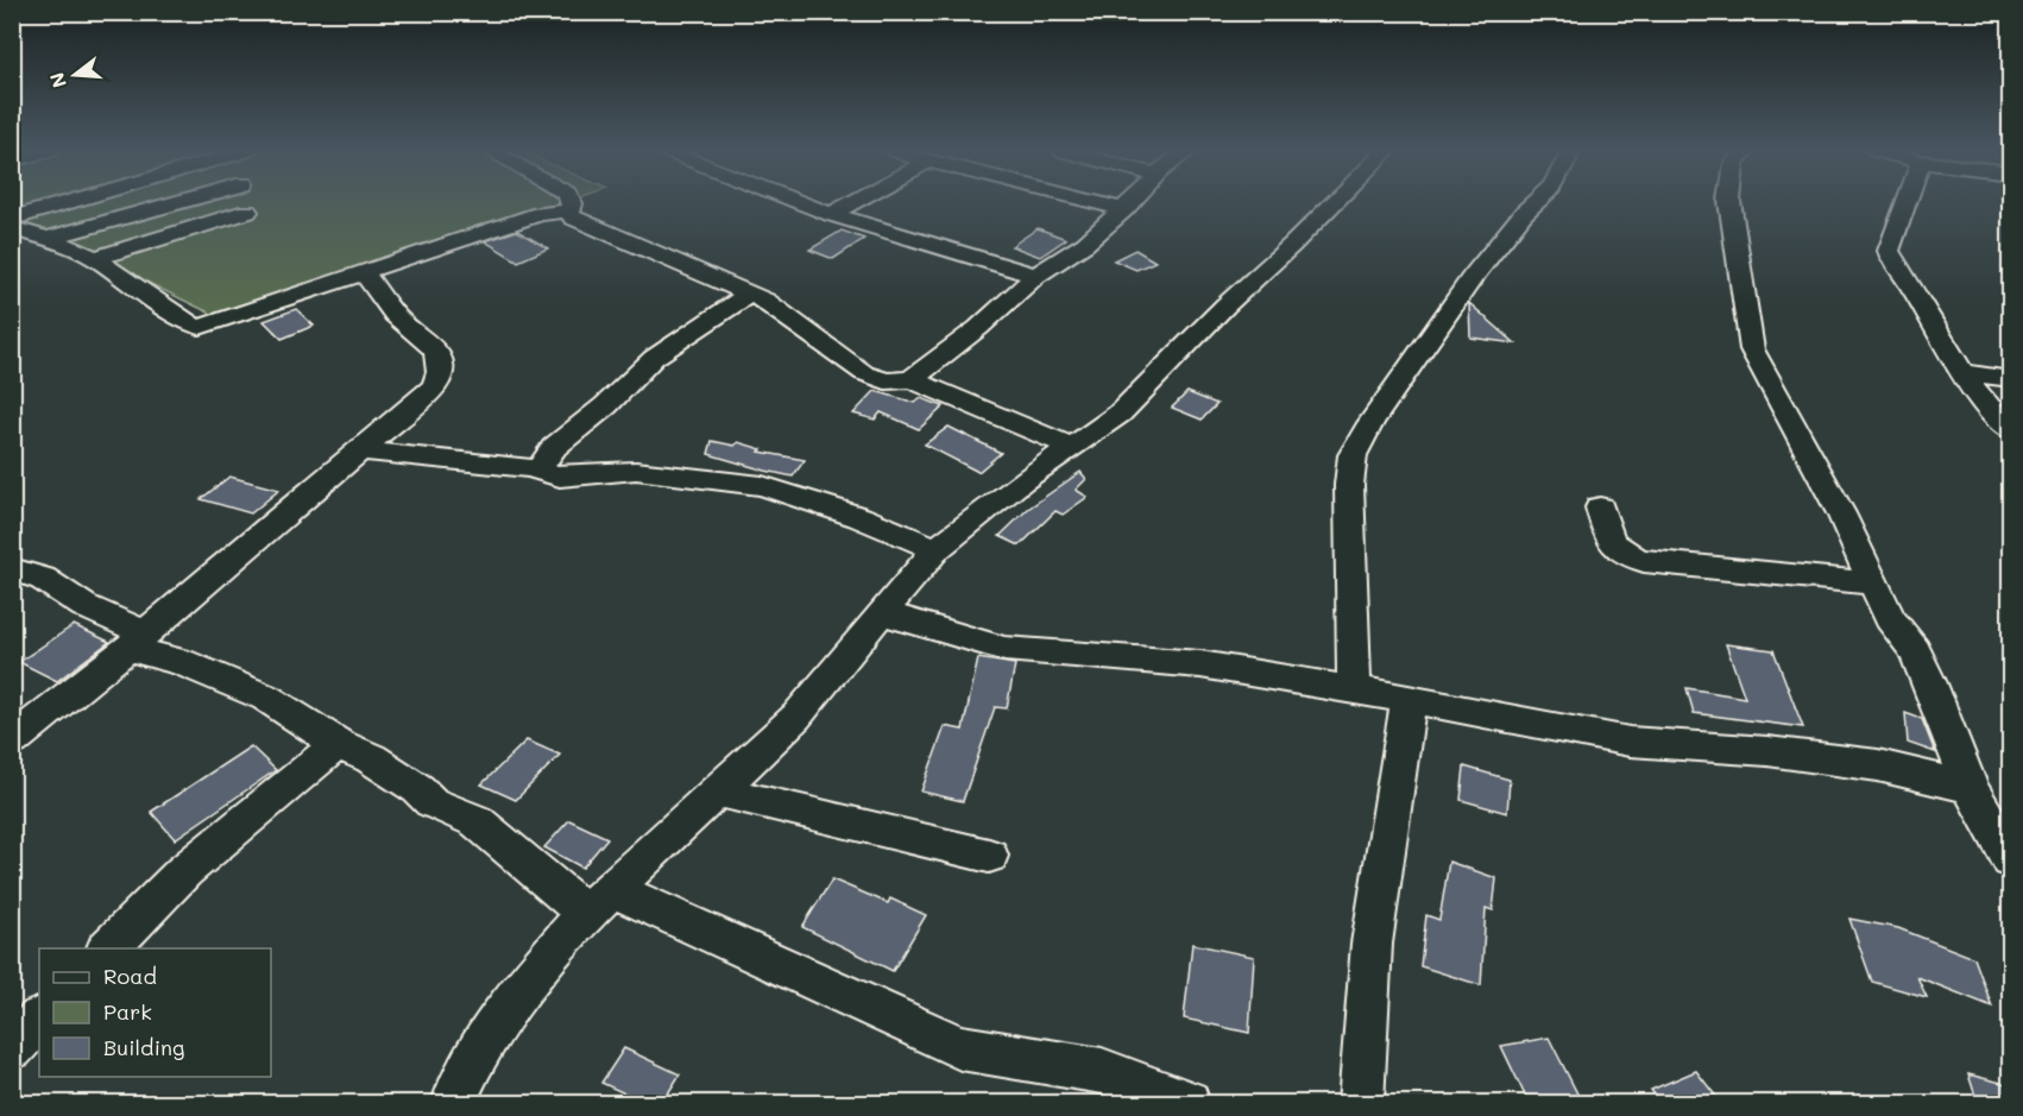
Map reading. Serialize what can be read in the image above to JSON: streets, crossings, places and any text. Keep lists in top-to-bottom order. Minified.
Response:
{"legend":["Road","Park","Building"],"north":"left"}
